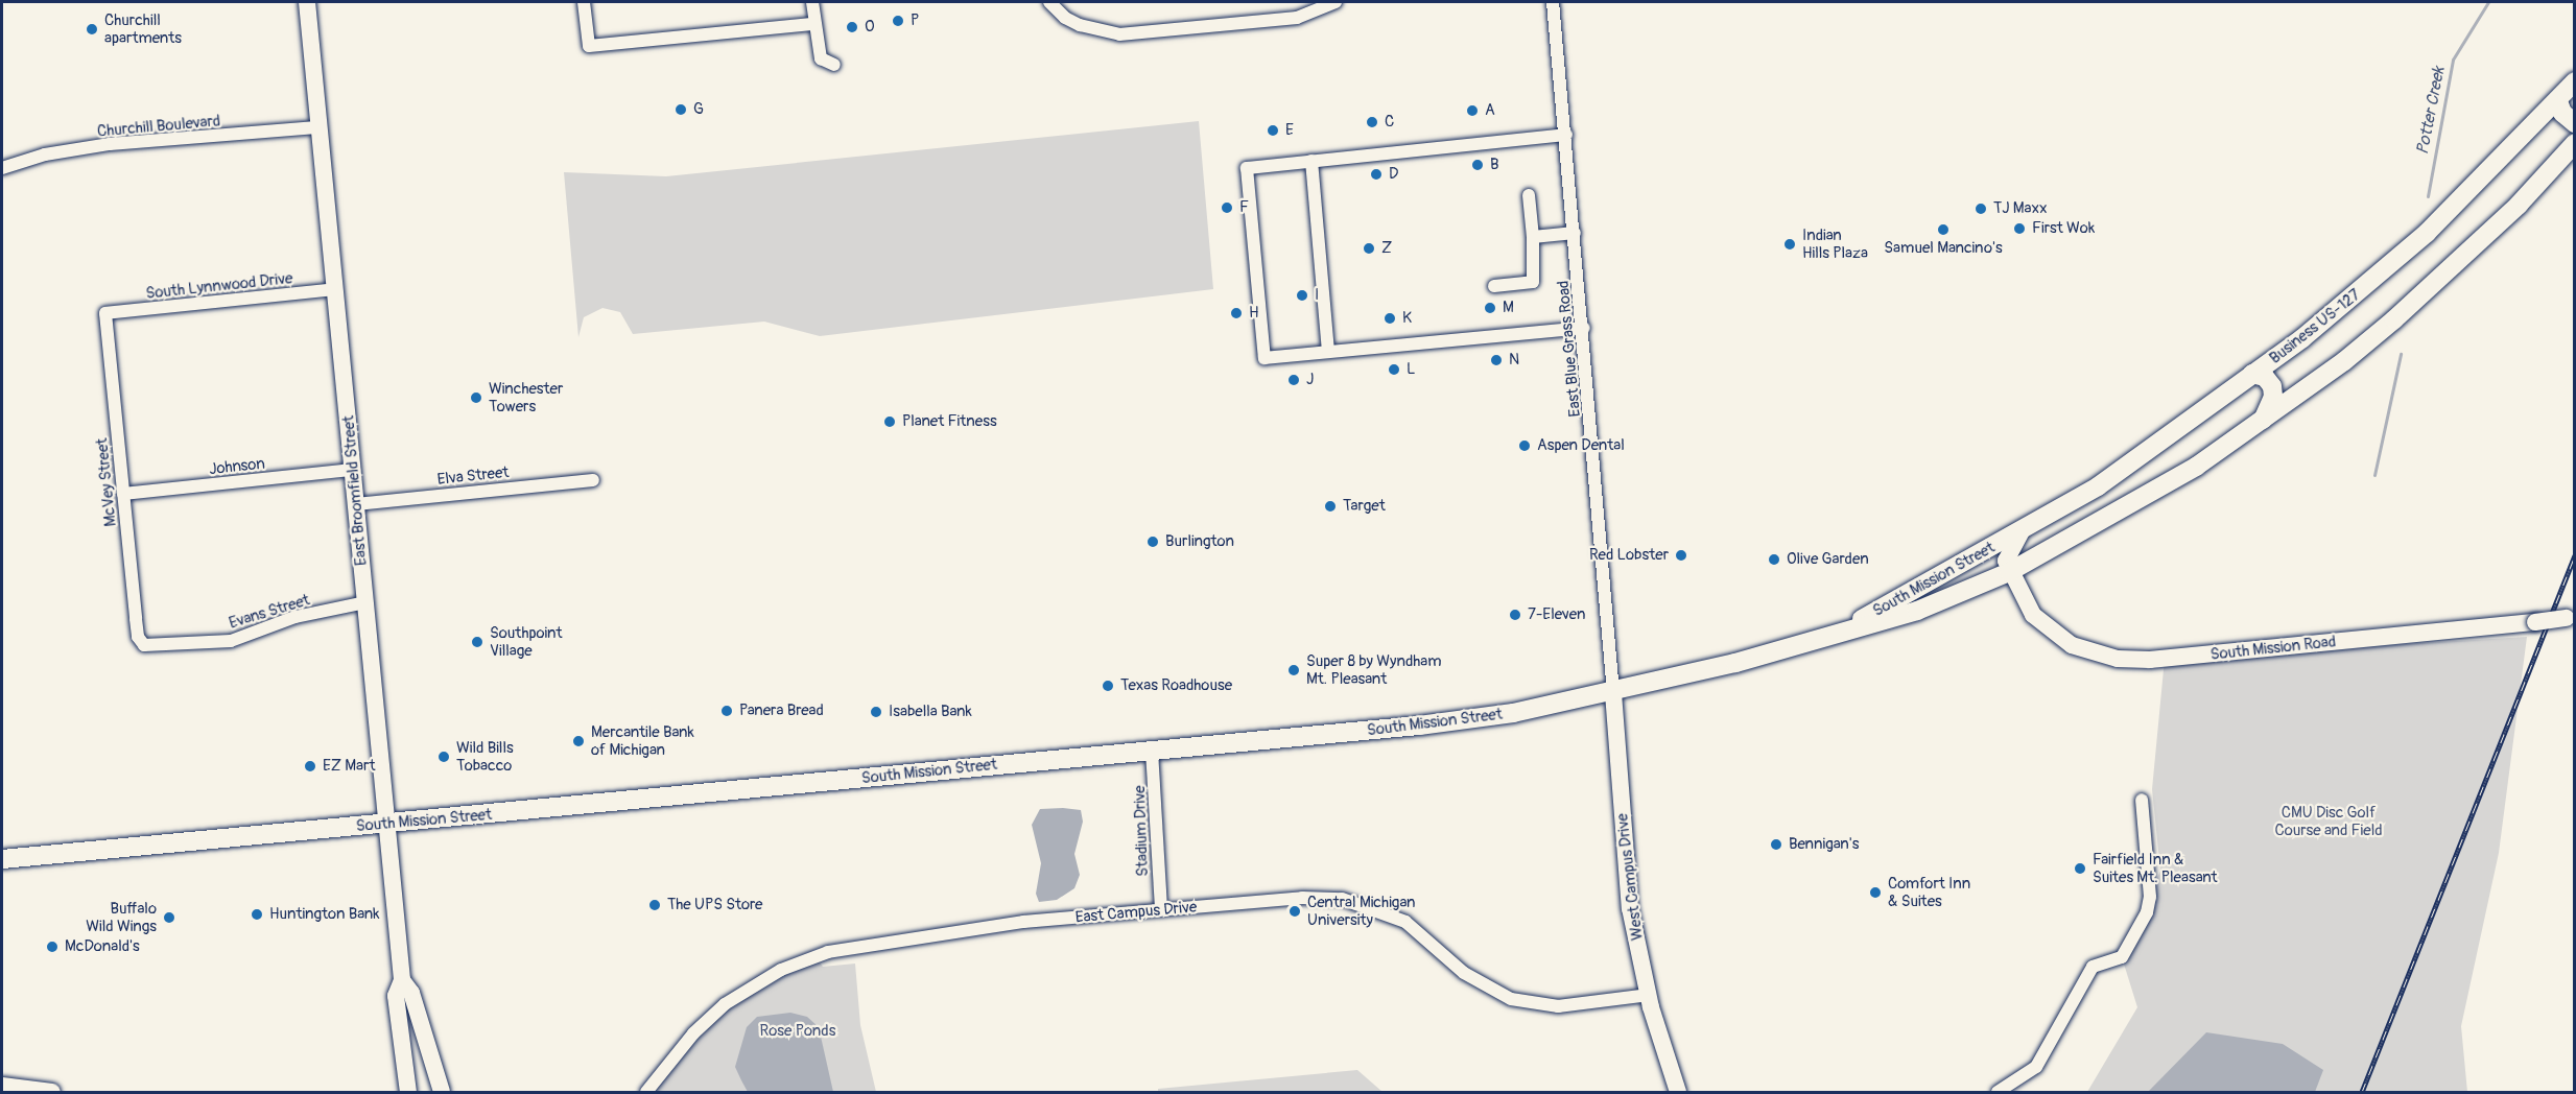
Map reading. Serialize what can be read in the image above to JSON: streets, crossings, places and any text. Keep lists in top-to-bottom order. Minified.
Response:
{"streets":{"main road":["Business US-127","East Broomfield Street","South Mission Street","South Mission Road","West Campus Drive"],"street":["Churchill Boulevard","South Lynnwood Drive","East Blue Grass Road","Johnson","Elva Street","McVey Street","Evans Street","Stadium Drive","East Campus Drive"]},"crossings":[["Churchill Boulevard","East Broomfield Street"],["South Lynnwood Drive","McVey Street"],["South Lynnwood Drive","East Broomfield Street"],["Business US-127","South Mission Street"],["East Blue Grass Road","South Mission Street"],["East Blue Grass Road","West Campus Drive"],["Johnson","McVey Street"],["Johnson","East Broomfield Street"],["Elva Street","East Broomfield Street"],["McVey Street","Evans Street"],["East Broomfield Street","South Mission Street"],["East Broomfield Street","Evans Street"],["South Mission Street","South Mission Road"],["South Mission Street","Stadium Drive"],["South Mission Street","West Campus Drive"],["Stadium Drive","East Campus Drive"],["West Campus Drive","East Campus Drive"]],"water":["Potter Creek"],"parks":["CMU Disc Golf Course and Field","Rose Ponds"],"places":["P","O","Churchill apartments","G","A","C","E","B","D","F","TJ Maxx","First Wok","Samuel Mancino's","Indian Hills Plaza","Z","I","M","H","K","N","L","J","Winchester Towers","Planet Fitness","Aspen Dental","Target","Burlington","Red Lobster","Olive Garden","7-Eleven","Southpoint Village","Super 8 by Wyndham Mt. Pleasant","Texas Roadhouse","Panera Bread","Isabella Bank","Mercantile Bank of Michigan","Wild Bills Tobacco","EZ Mart","Bennigan's","Fairfield Inn & Suites Mt. Pleasant","Comfort Inn & Suites","The UPS Store","Central Michigan University","Huntington Bank","Buffalo Wild Wings","McDonald's"]}
